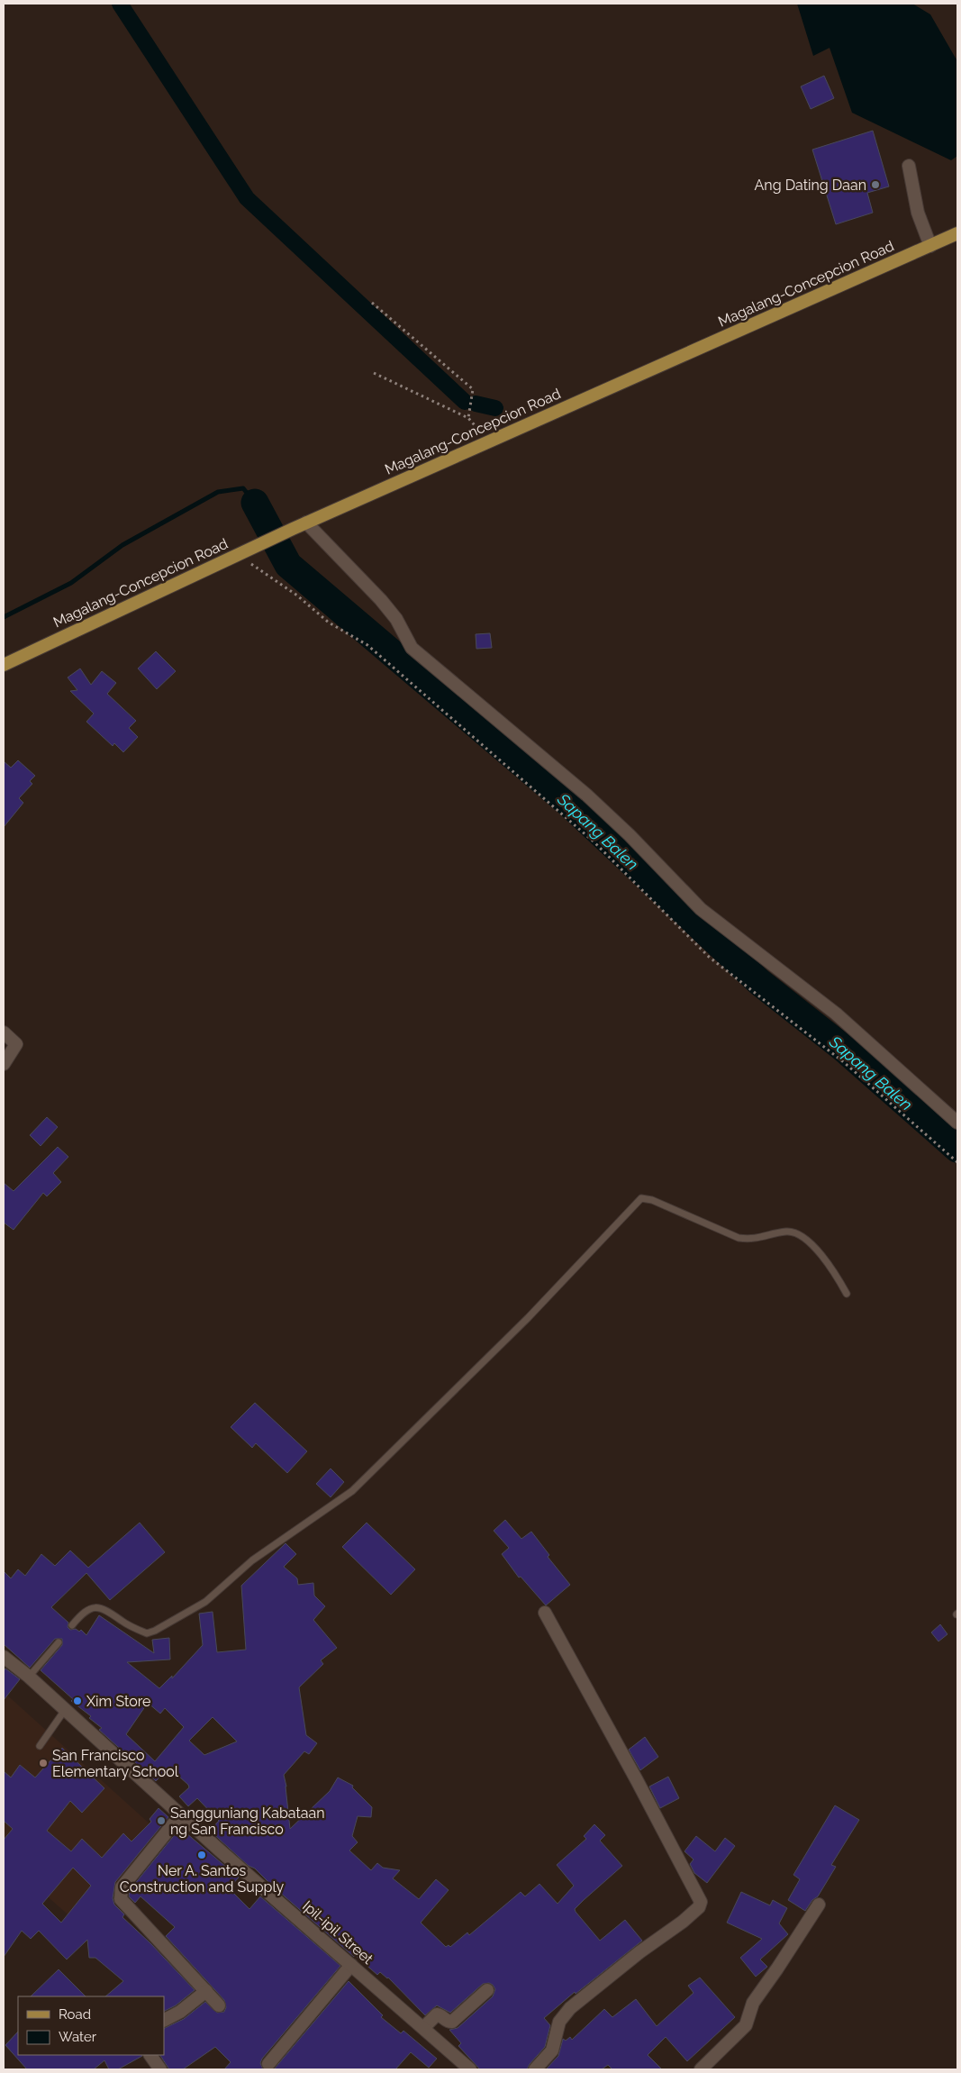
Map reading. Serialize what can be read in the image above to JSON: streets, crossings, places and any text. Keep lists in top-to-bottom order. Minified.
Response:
{"streets":{"main road":["Magalang-Concepcion Road"],"street":["Ipil-ipil Street"]},"water":["Sapang Balen"],"places":["Ang Dating Daan","Xim Store","San Francisco Elementary School","Sangguniang Kabataan ng San Francisco","Ner A. Santos Construction and Supply"],"legend":["Road","Water"]}
